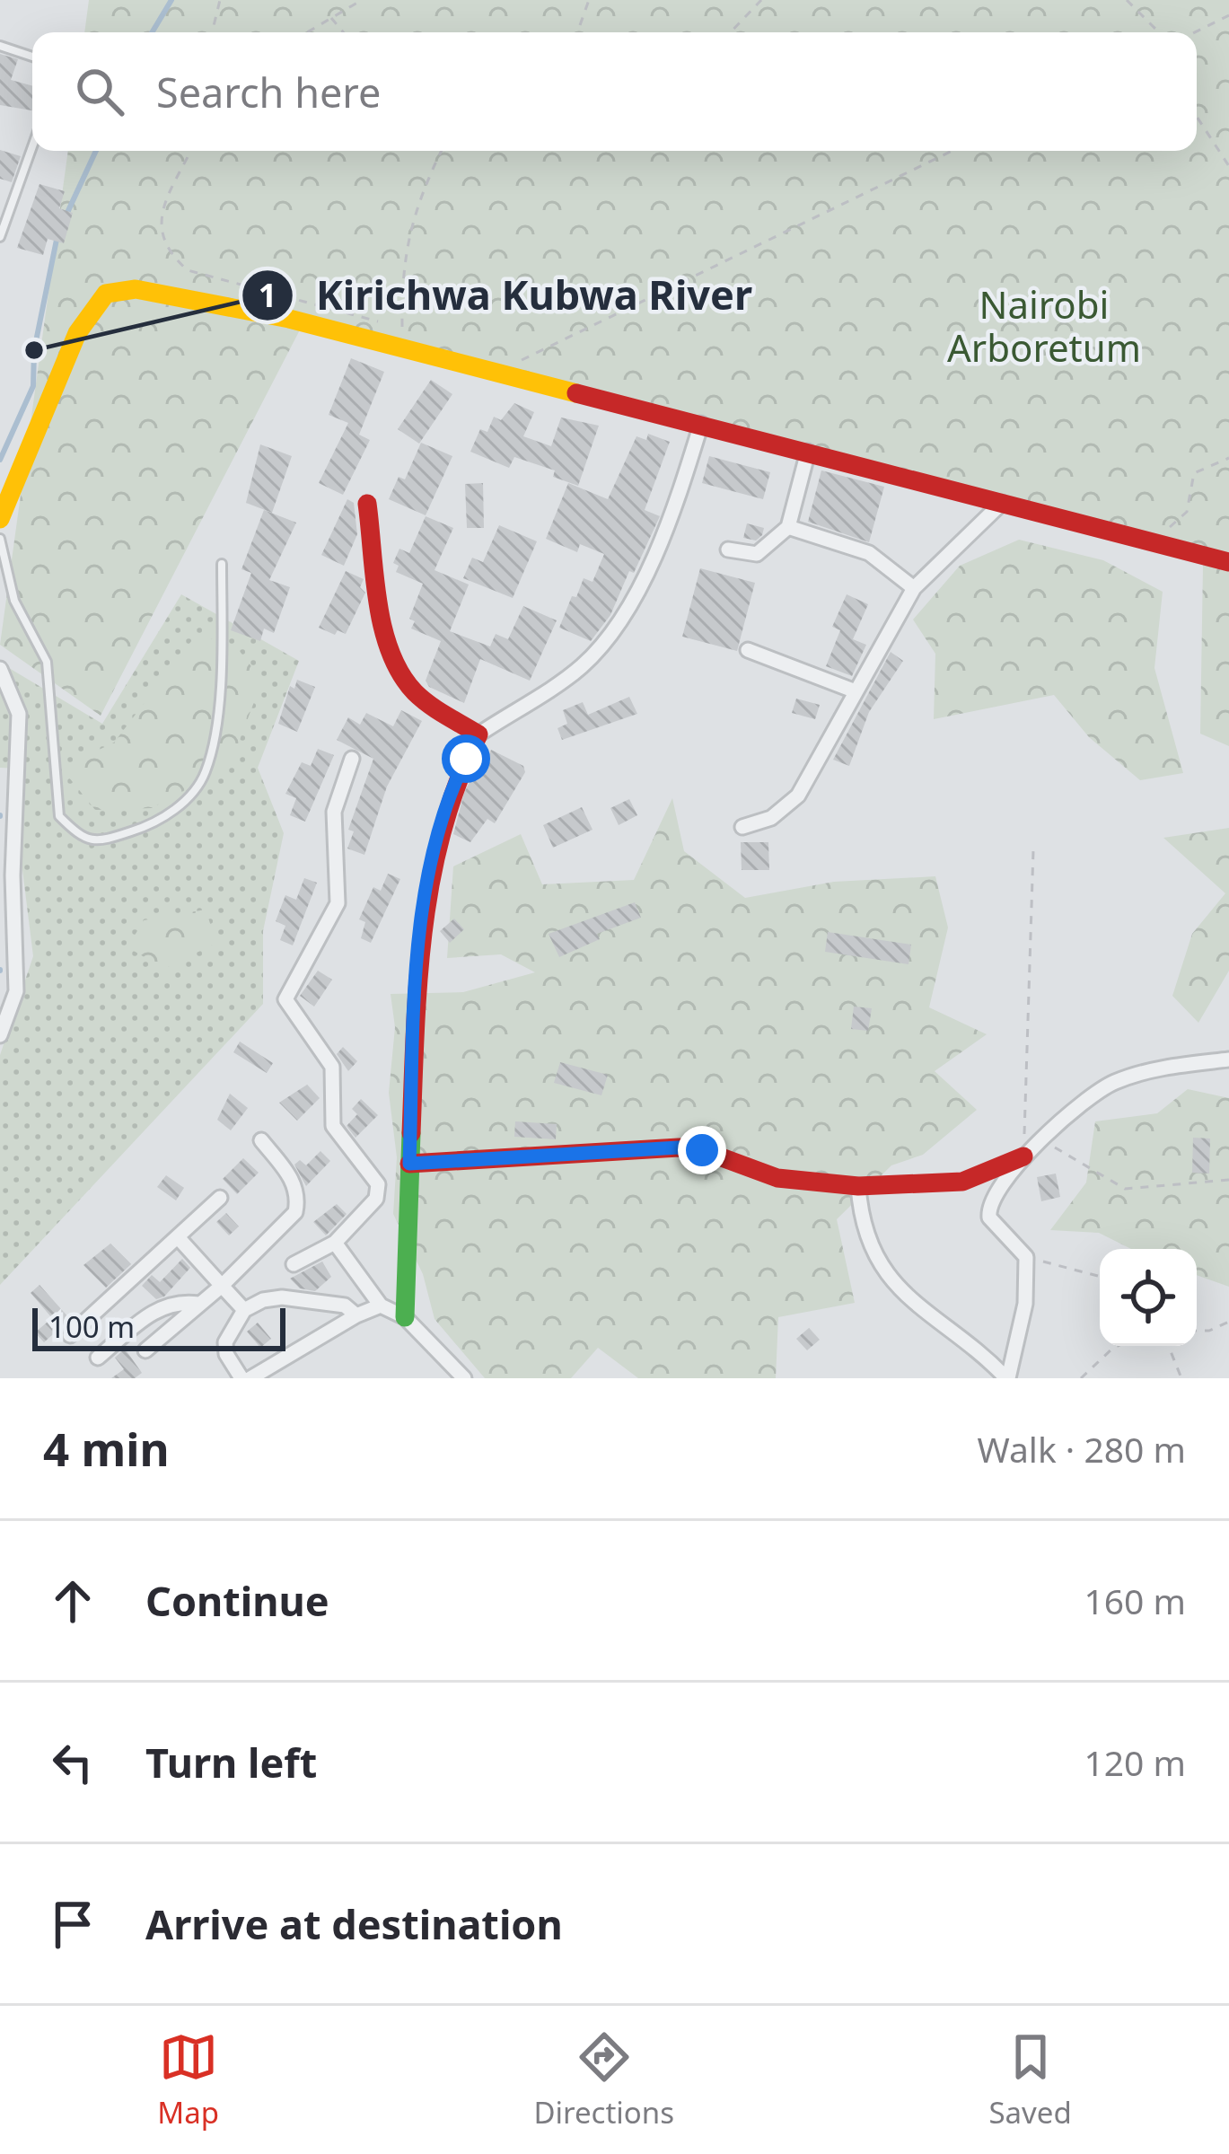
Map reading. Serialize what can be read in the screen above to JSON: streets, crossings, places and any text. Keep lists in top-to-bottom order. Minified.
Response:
{"parks":["Nairobi Arboretum"],"places":["Kirichwa Kubwa River"],"scale_bar":"100 m","page":{"search":"Search here","scale":"100 m","heading":["4 min","Walk · 280 m"],"list":[["Continue","160 m"],["Turn left","120 m"],"Arrive at destination"],"nav":["Map","Directions","Saved"]}}
